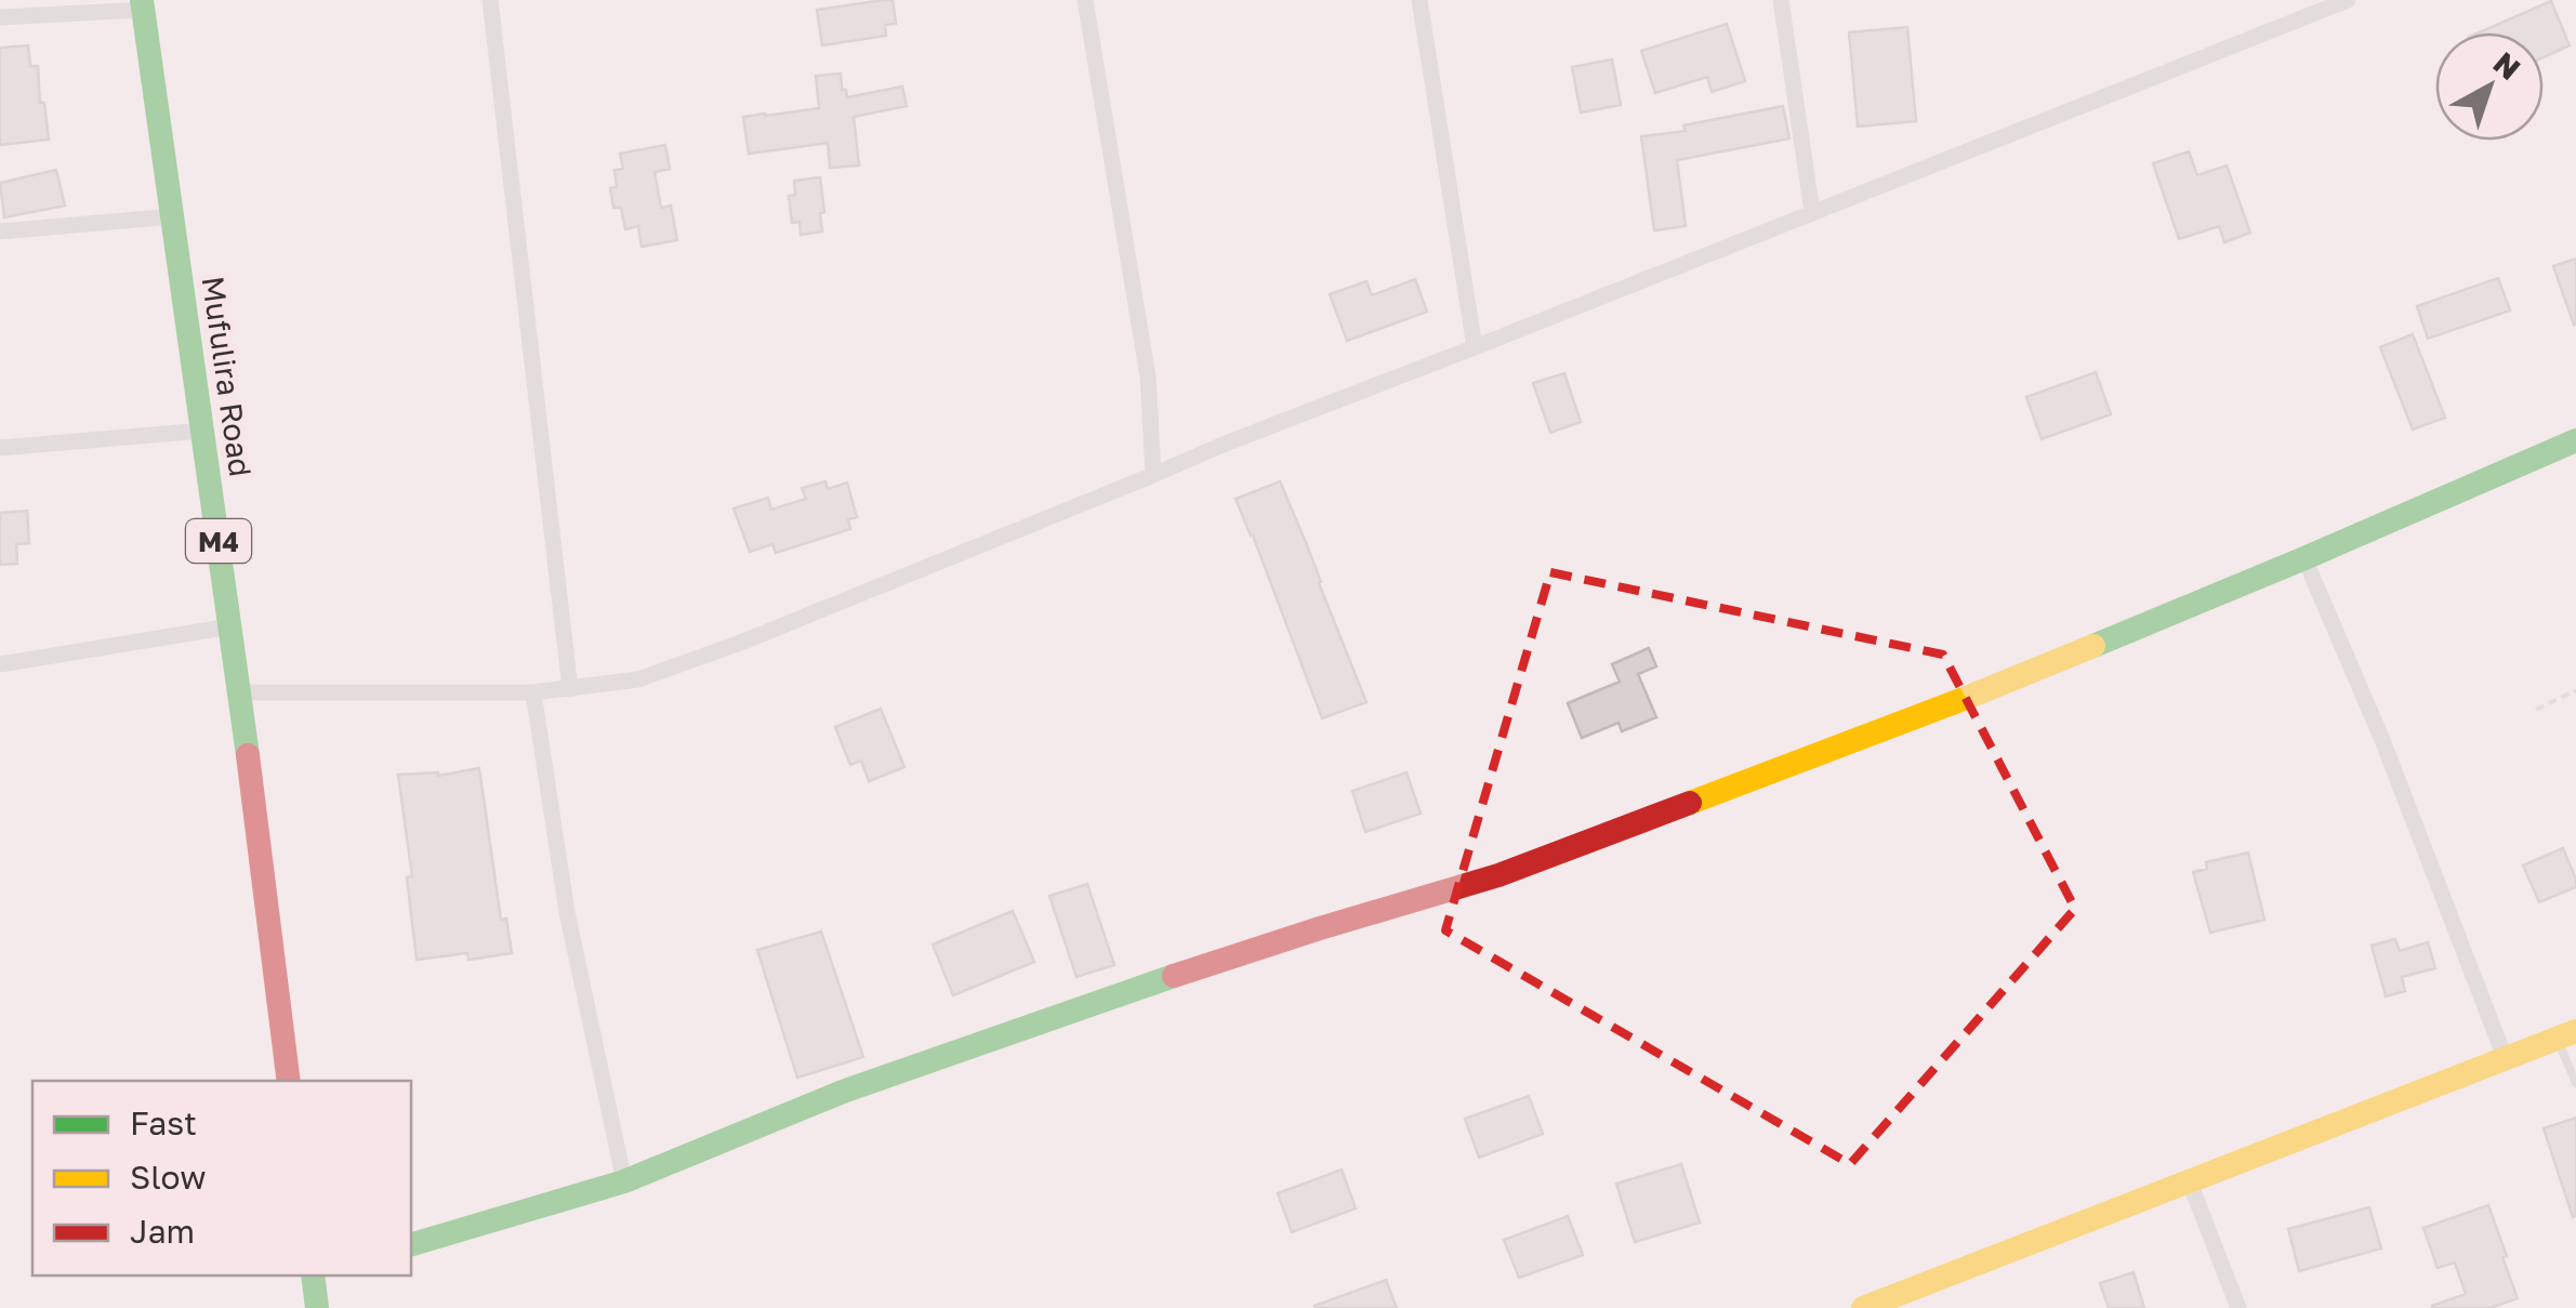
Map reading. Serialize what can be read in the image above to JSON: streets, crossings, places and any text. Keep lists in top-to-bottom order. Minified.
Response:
{"streets":{"street":["Mufulira Road","M4"]},"legend":["Fast","Slow","Jam"],"north":"top right"}
